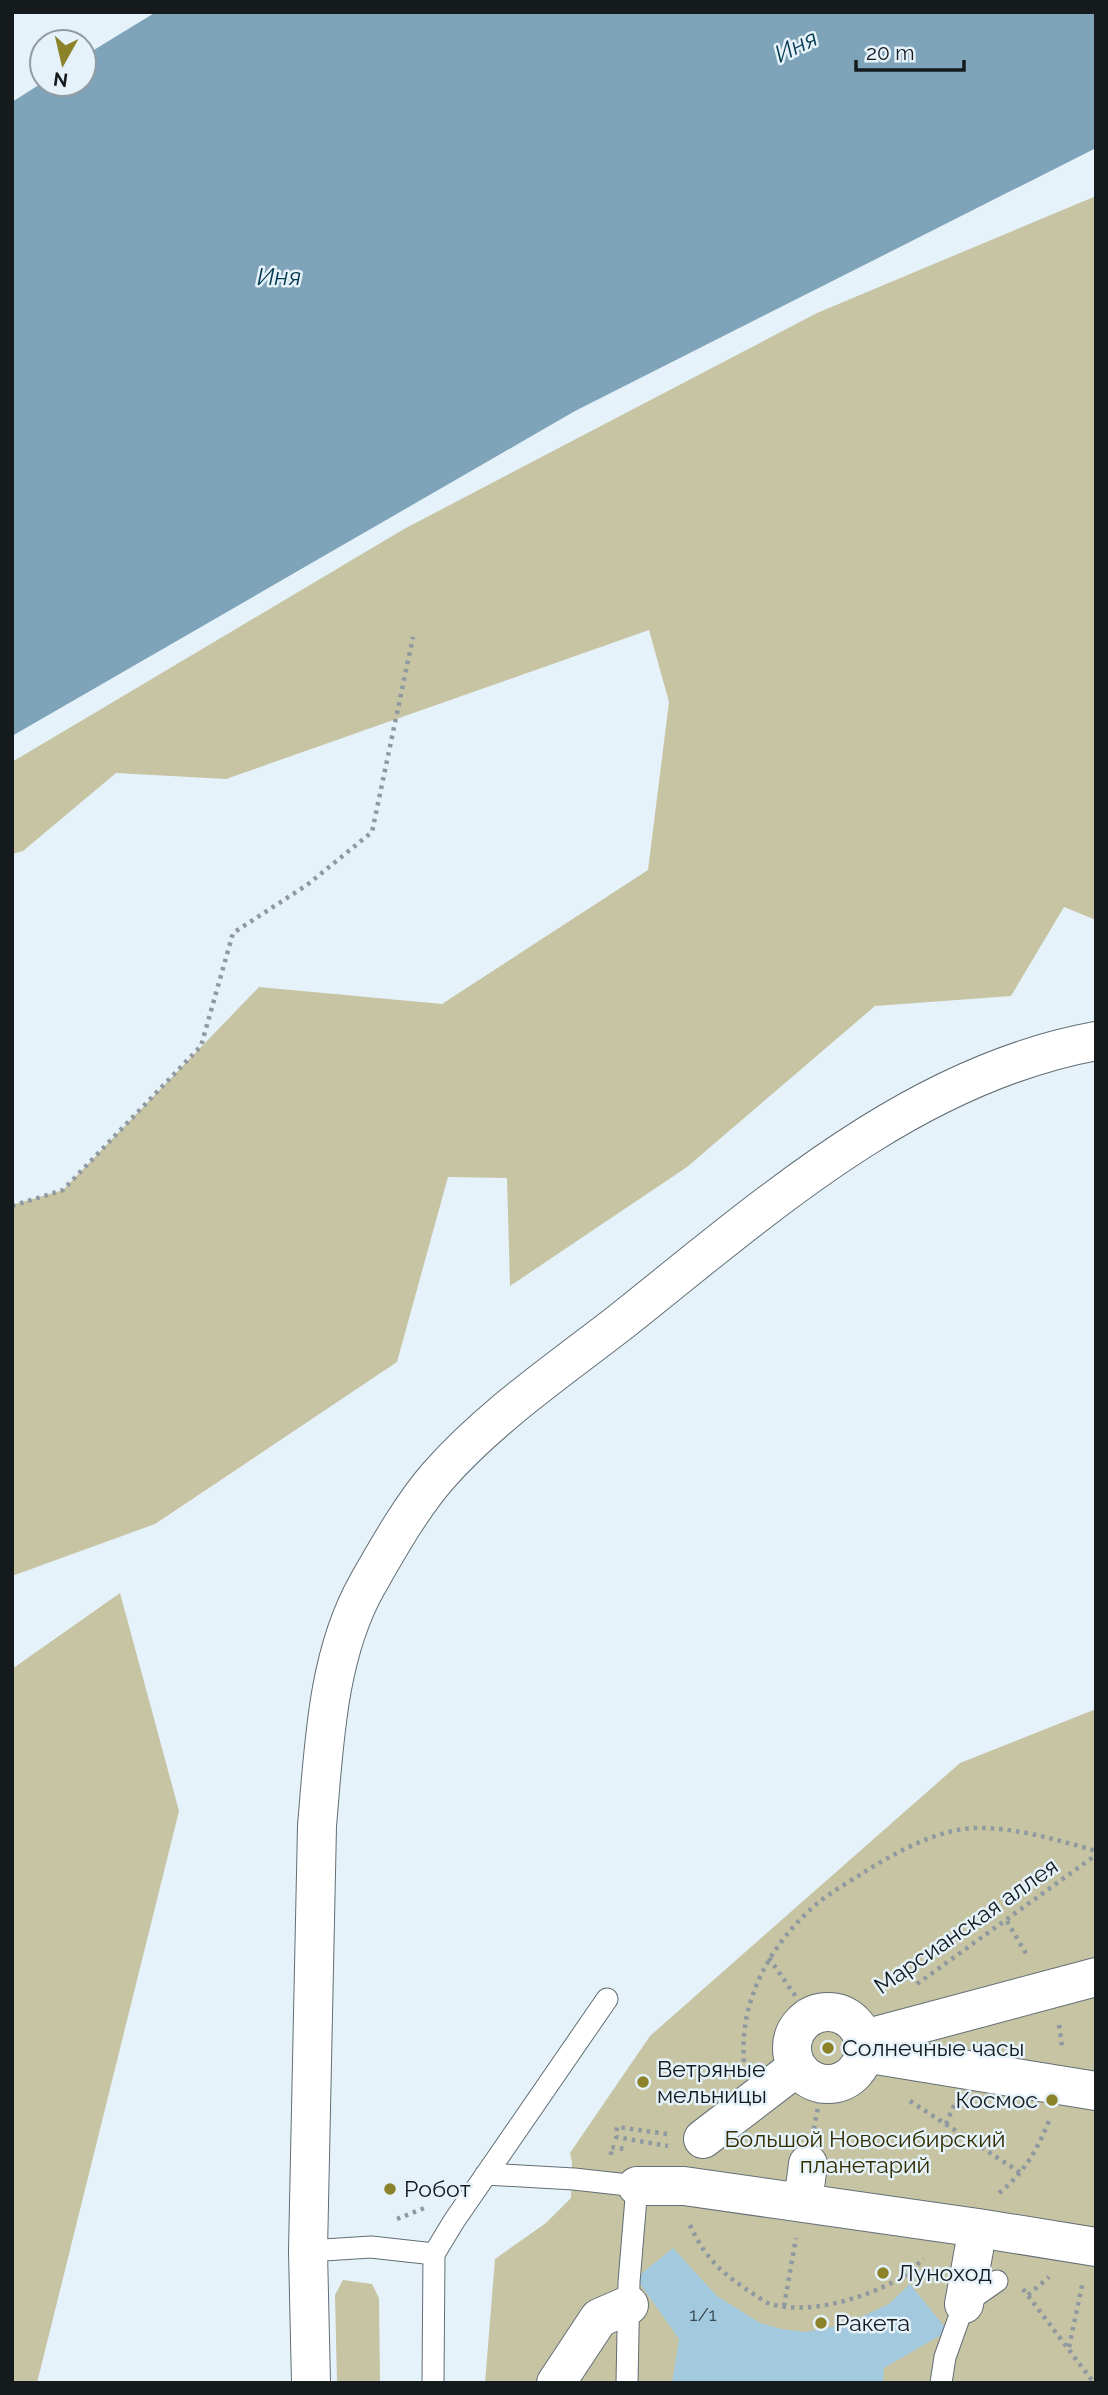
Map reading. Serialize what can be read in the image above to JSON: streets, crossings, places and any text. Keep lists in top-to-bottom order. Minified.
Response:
{"streets":{"path":["Марсианская аллея"]},"water":["Иня"],"parks":["Большой Новосибирский планетарий"],"places":["Солнечные часы","Ветряные мельницы","Космос","Робот","Луноход","Ракета"],"house_numbers":["1/1"],"scale_bar":"20 m","north":"bottom"}
